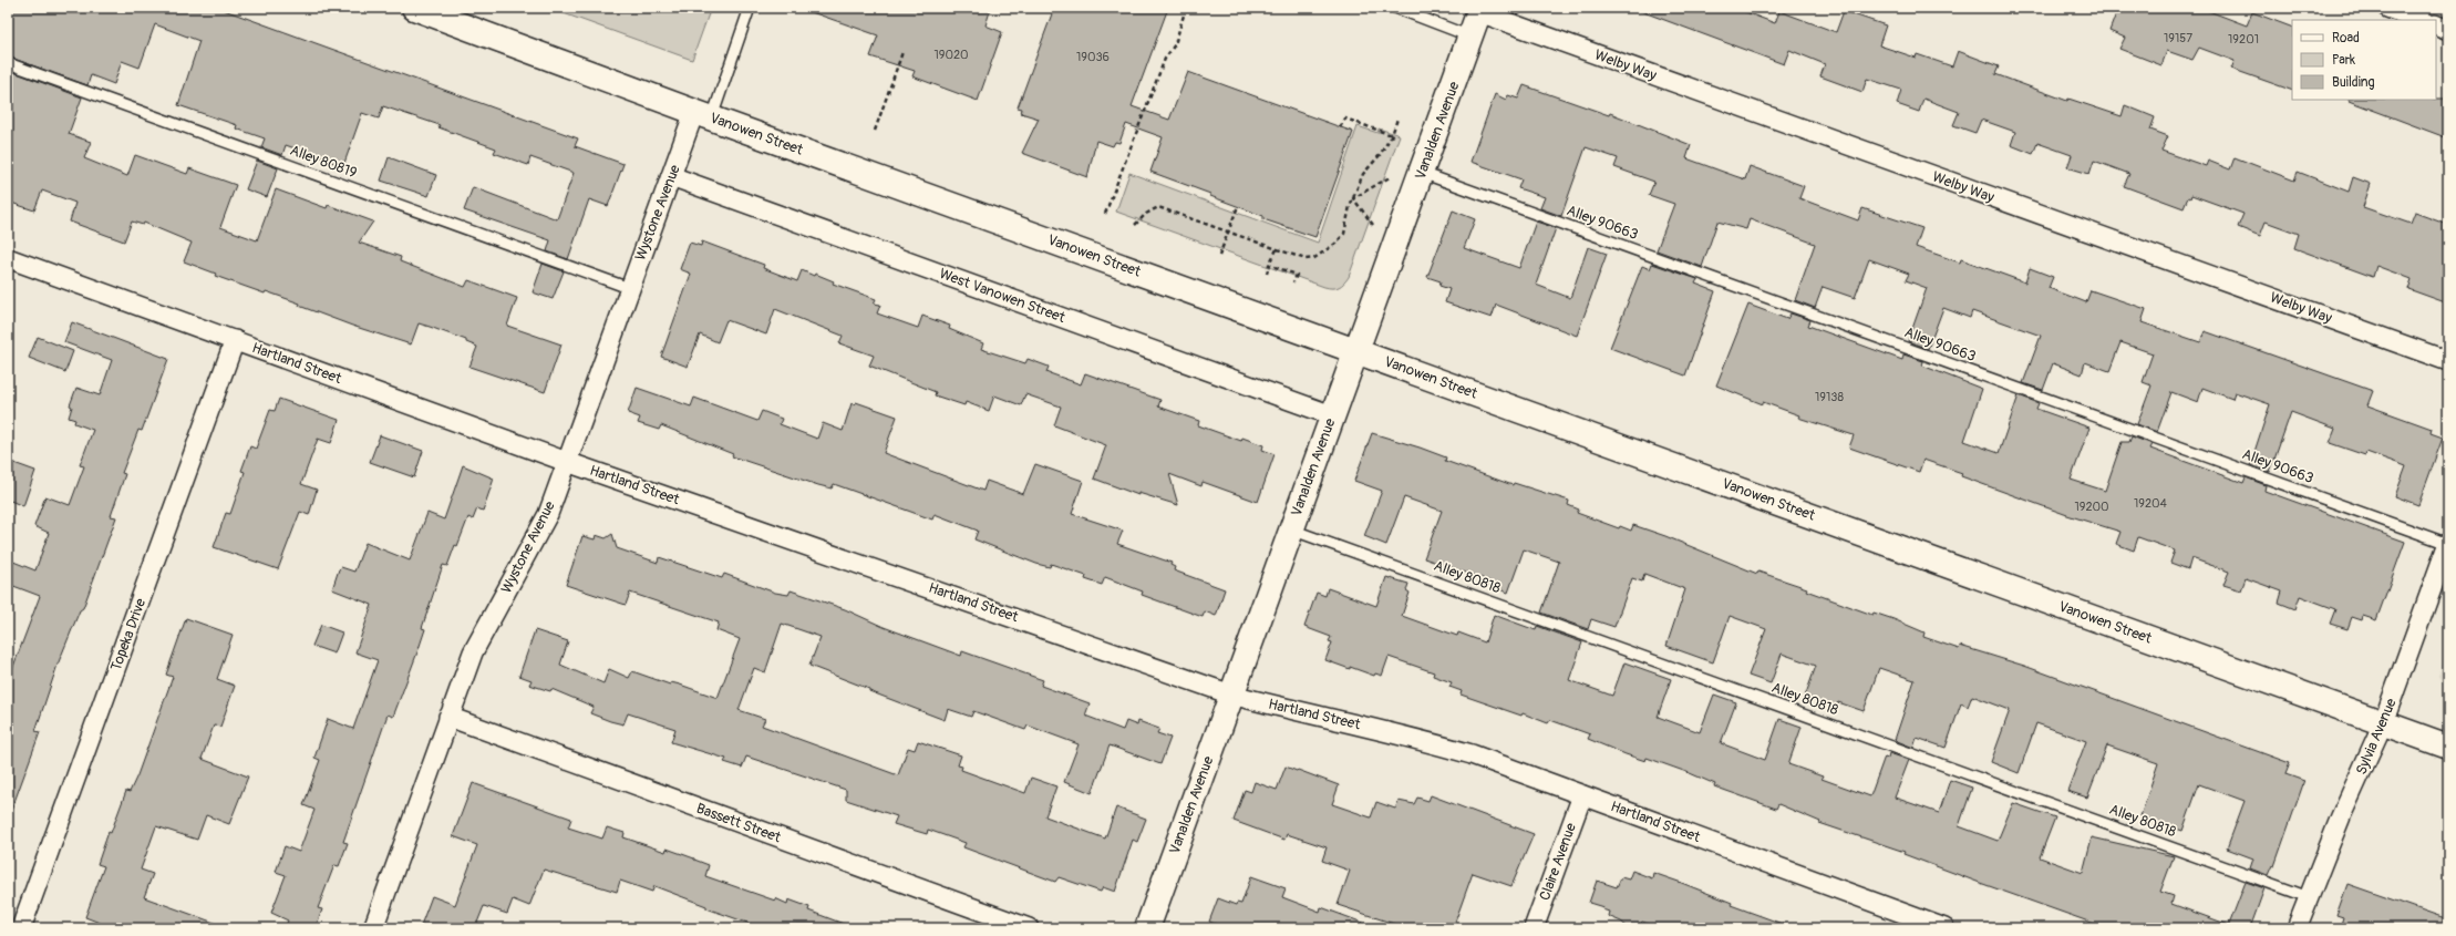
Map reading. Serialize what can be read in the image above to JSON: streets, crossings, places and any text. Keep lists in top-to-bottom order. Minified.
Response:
{"streets":{"main road":["Vanalden Avenue","Vanowen Street"],"street":["Welby Way","Wystone Avenue","West Vanowen Street","Hartland Street","Topeka Drive","Sylvia Avenue","Bassett Street","Claire Avenue"],"lane":["Alley 80819","Alley 90663","Alley 80818"]},"crossings":[["Welby Way","Vanalden Avenue"],["Vanalden Avenue","Vanowen Street"],["Vanalden Avenue","Alley 90663"],["Vanalden Avenue","West Vanowen Street"],["Vanalden Avenue","Hartland Street"],["Vanalden Avenue","Alley 80818"],["Vanowen Street","Wystone Avenue"],["Vanowen Street","Sylvia Avenue"],["Alley 80819","Wystone Avenue"],["Wystone Avenue","West Vanowen Street"],["Wystone Avenue","Hartland Street"],["Wystone Avenue","Bassett Street"],["Alley 90663","Sylvia Avenue"],["Hartland Street","Topeka Drive"],["Hartland Street","Claire Avenue"],["Alley 80818","Sylvia Avenue"]],"house_numbers":["19157","19201","19020","19036","19138","19204","19200"],"legend":["Road","Park","Building"]}
